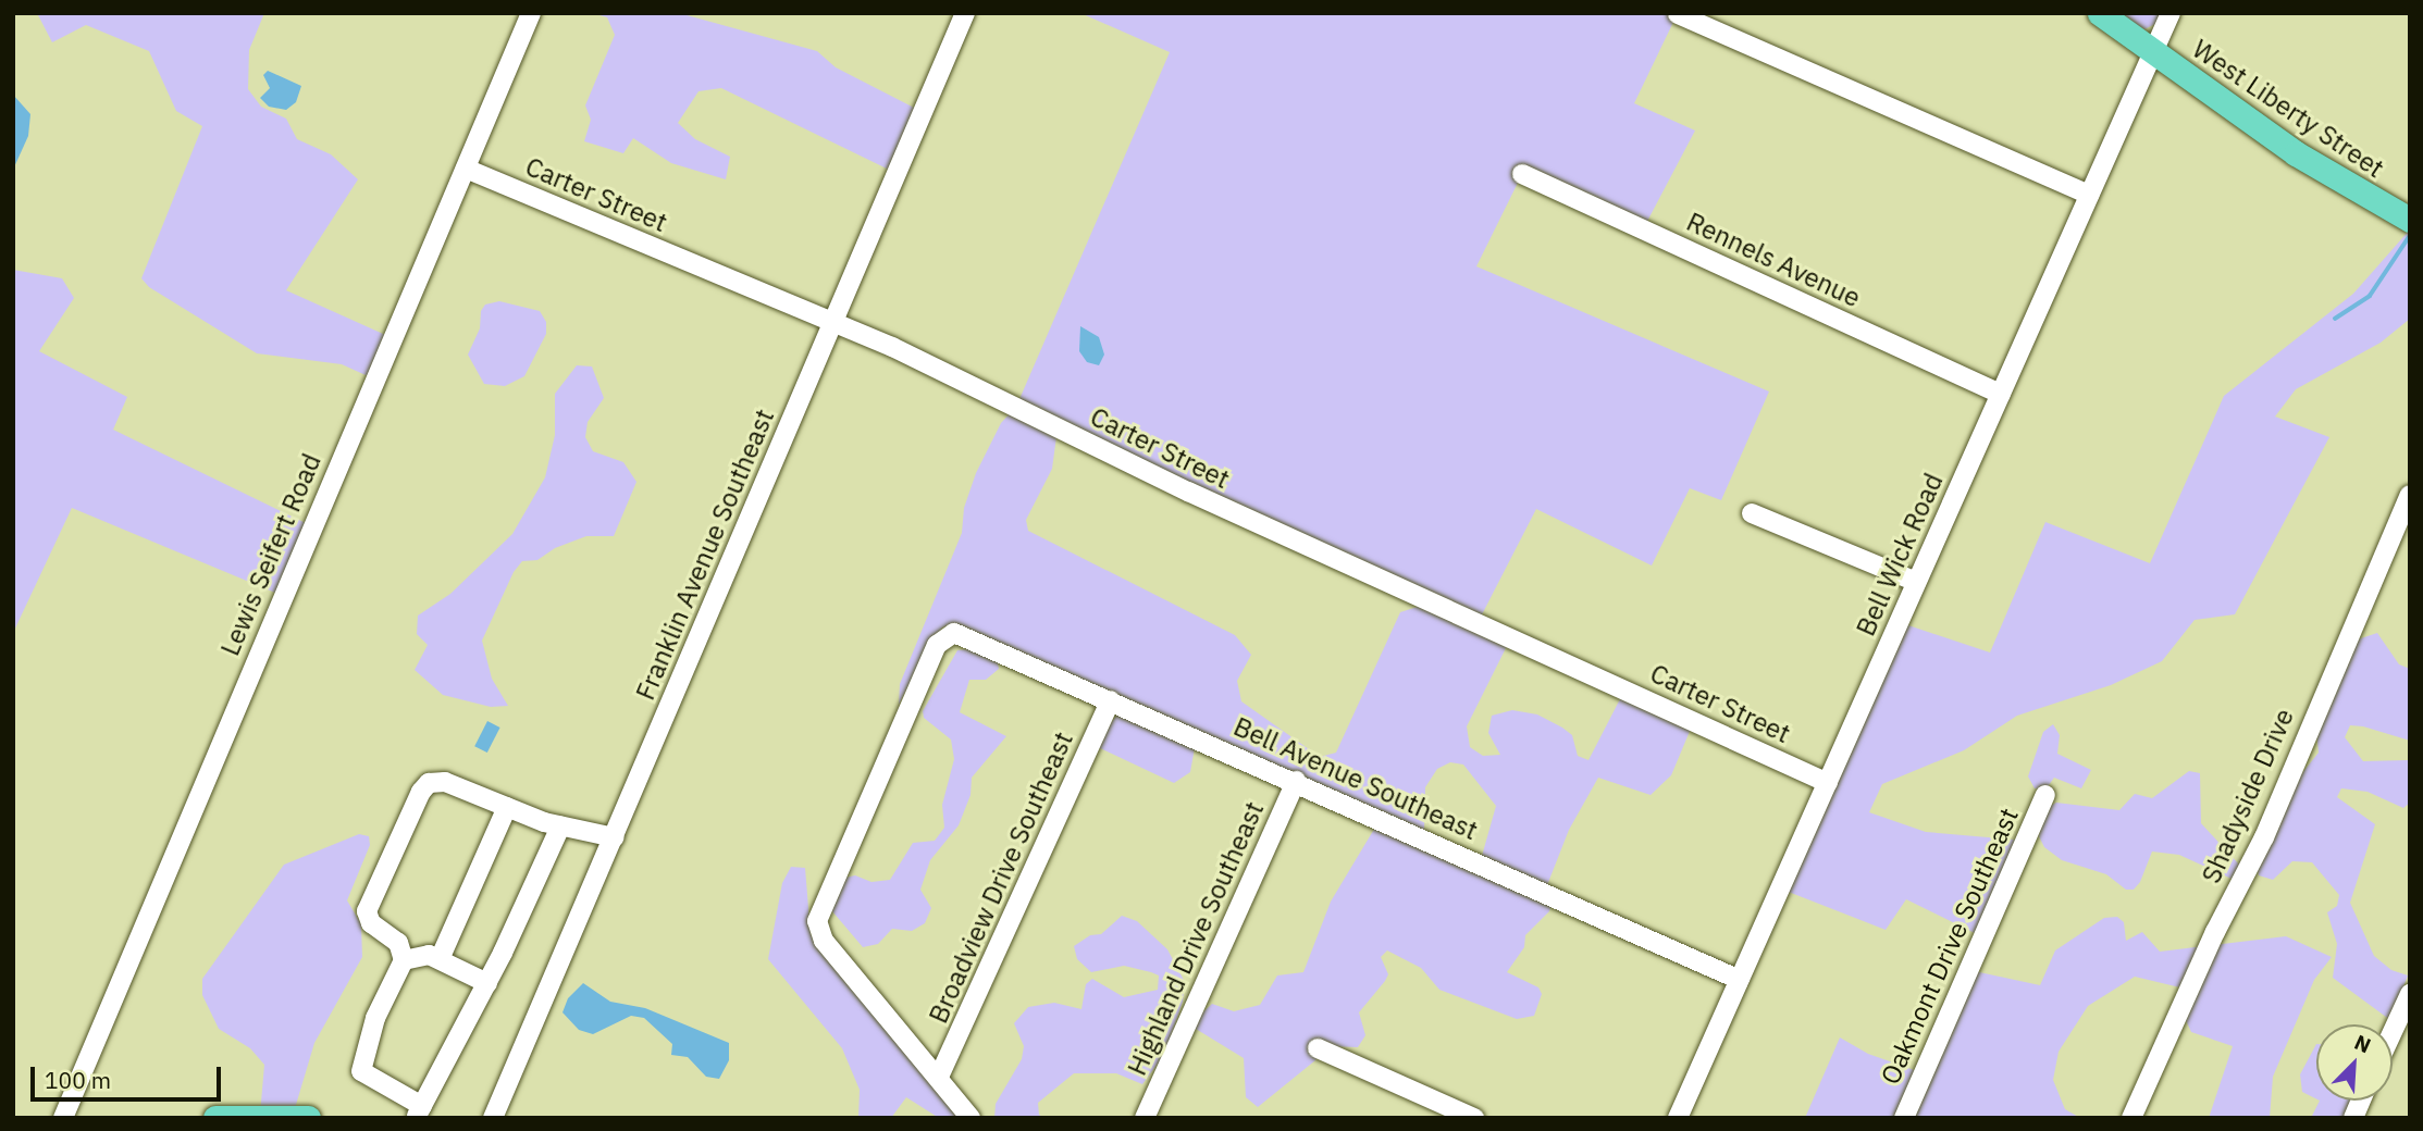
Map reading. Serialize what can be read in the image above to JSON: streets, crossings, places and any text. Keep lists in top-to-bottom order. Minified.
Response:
{"streets":{"main road":["West Liberty Street"],"street":["Carter Street","Rennels Avenue","Lewis Seifert Road","Franklin Avenue Southeast","Bell Wick Road","Bell Avenue Southeast","Shadyside Drive","Broadview Drive Southeast","Highland Drive Southeast","Oakmont Drive Southeast"]},"crossings":[["West Liberty Street","Bell Wick Road"],["Carter Street","Lewis Seifert Road"],["Carter Street","Franklin Avenue Southeast"],["Carter Street","Bell Wick Road"],["Rennels Avenue","Bell Wick Road"],["Bell Wick Road","Bell Avenue Southeast"],["Bell Avenue Southeast","Broadview Drive Southeast"],["Bell Avenue Southeast","Highland Drive Southeast"]],"scale_bar":"100 m","north":"top right"}
